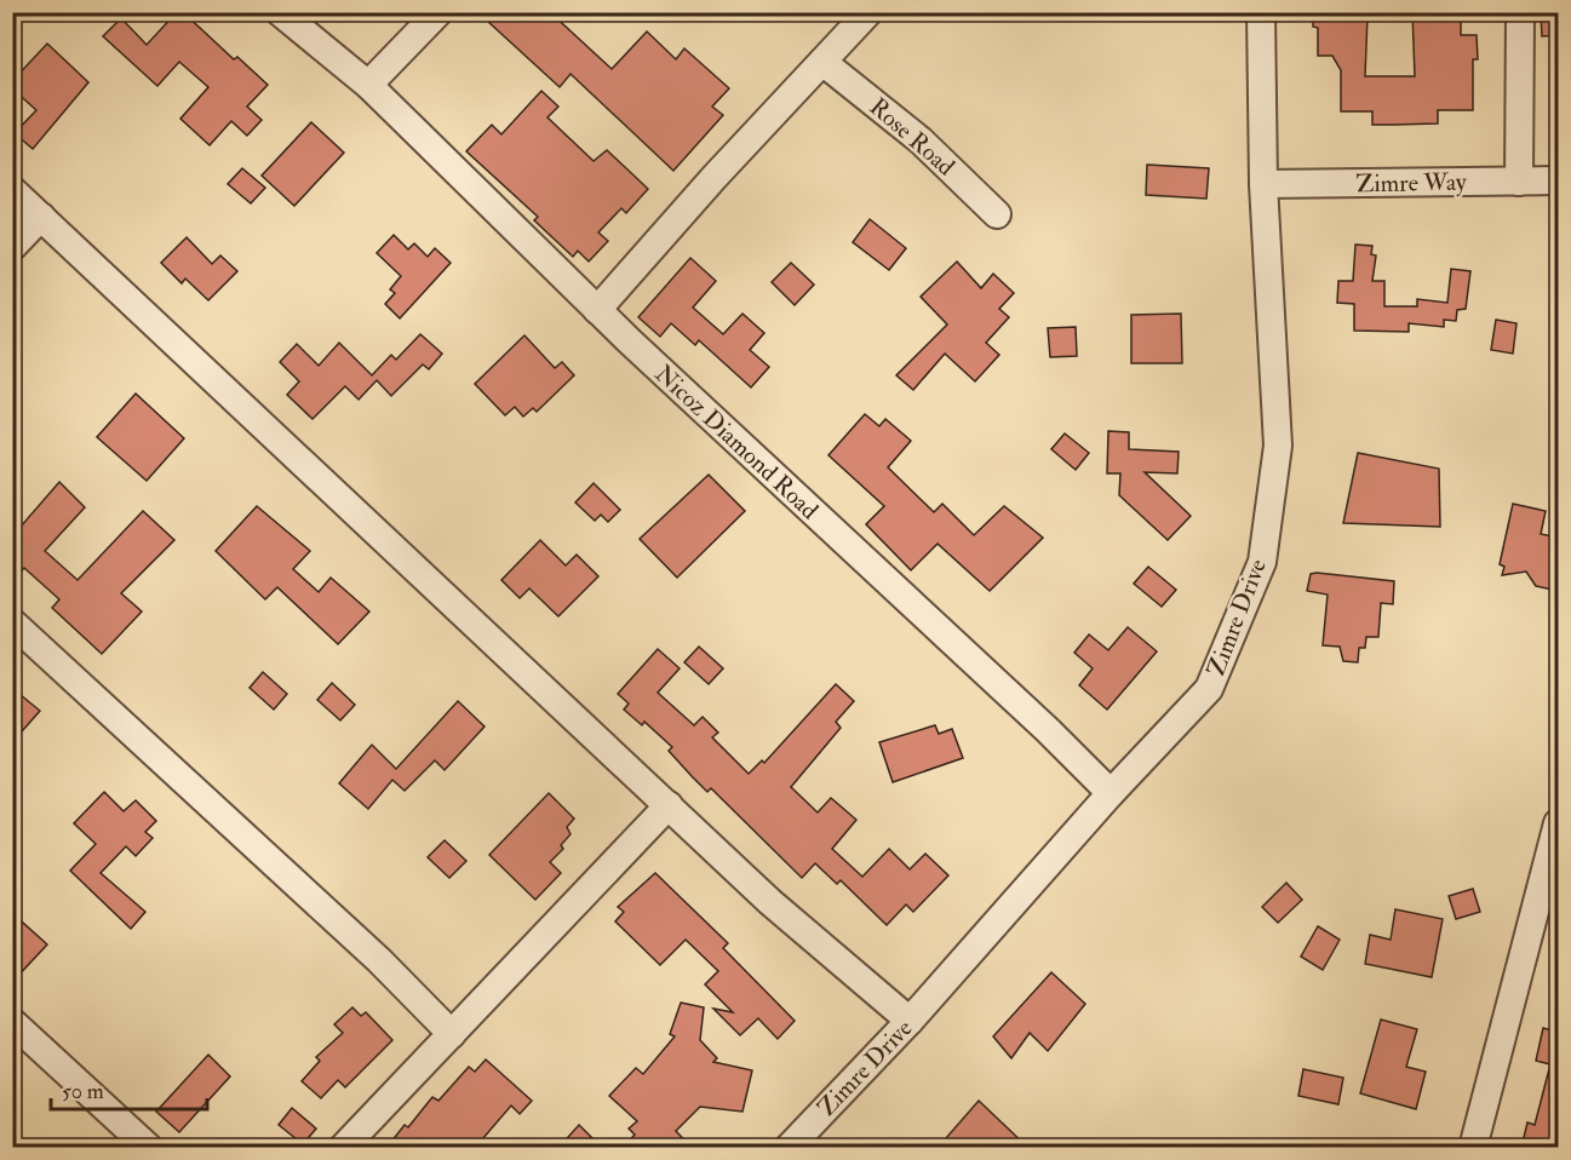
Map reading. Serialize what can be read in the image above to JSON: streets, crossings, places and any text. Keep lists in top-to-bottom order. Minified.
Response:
{"streets":{"street":["Rose Road","Zimre Way","Nicoz Diamond Road","Zimre Drive"]},"crossings":[["Zimre Way","Zimre Drive"],["Nicoz Diamond Road","Zimre Drive"]],"scale_bar":"50 m"}
